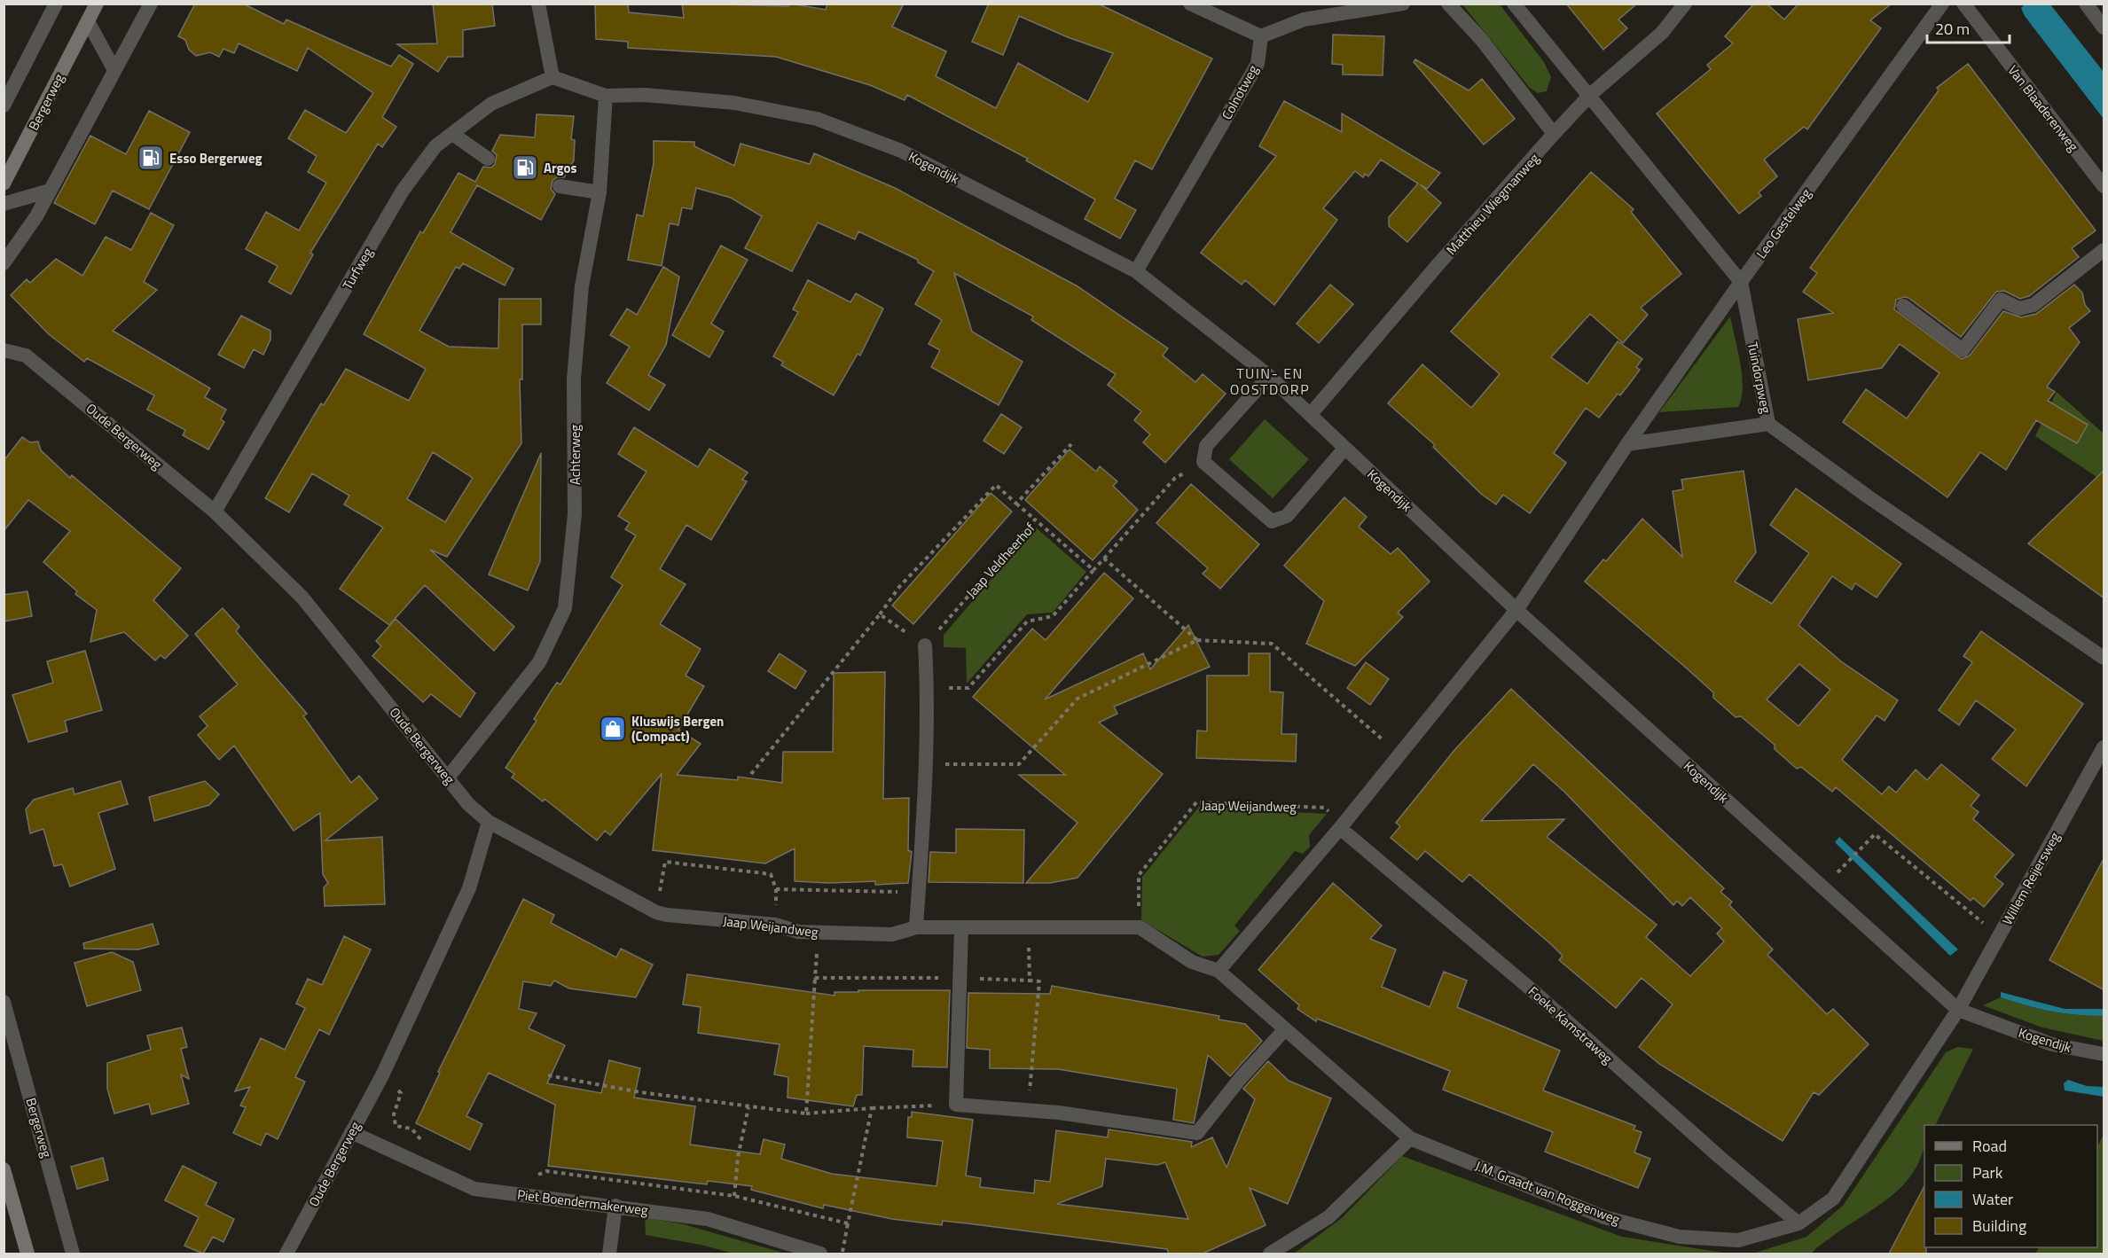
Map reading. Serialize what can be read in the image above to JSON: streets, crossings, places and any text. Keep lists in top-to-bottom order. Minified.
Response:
{"streets":{"main road":["Bergerweg"],"street":["Colnotweg","Van Blaaderenweg","Kogendijk","Matthieu Wiegmanweg","Leo Gestelweg","Turfweg","Tuindorpweg","Oude Bergerweg","Achterweg","Jaap Weijandweg","Willem Reijersweg","Foeke Kamstraweg","J.M. Graadt van Roggenweg","Piet Boendermakerweg"],"path":["Jaap Veldheerhof"]},"crossings":[["Colnotweg","Kogendijk"],["Kogendijk","Matthieu Wiegmanweg"],["Kogendijk","Leo Gestelweg"],["Kogendijk","Turfweg"],["Kogendijk","Achterweg"],["Kogendijk","Willem Reijersweg"],["Kogendijk","J.M. Graadt van Roggenweg"],["Matthieu Wiegmanweg","Tuindorpweg"],["Leo Gestelweg","Tuindorpweg"],["Turfweg","Oude Bergerweg"],["Oude Bergerweg","Achterweg"],["Oude Bergerweg","Jaap Weijandweg"],["Oude Bergerweg","Piet Boendermakerweg"],["Jaap Weijandweg","Foeke Kamstraweg"],["Willem Reijersweg","J.M. Graadt van Roggenweg"],["Foeke Kamstraweg","J.M. Graadt van Roggenweg"]],"districts":["TUIN- EN OOSTDORP"],"places":{"fuel station":["Esso Bergerweg","Argos"],"shop":["Kluswijs Bergen (Compact)"]},"legend":["Road","Park","Water","Building"],"scale_bar":"20 m"}
